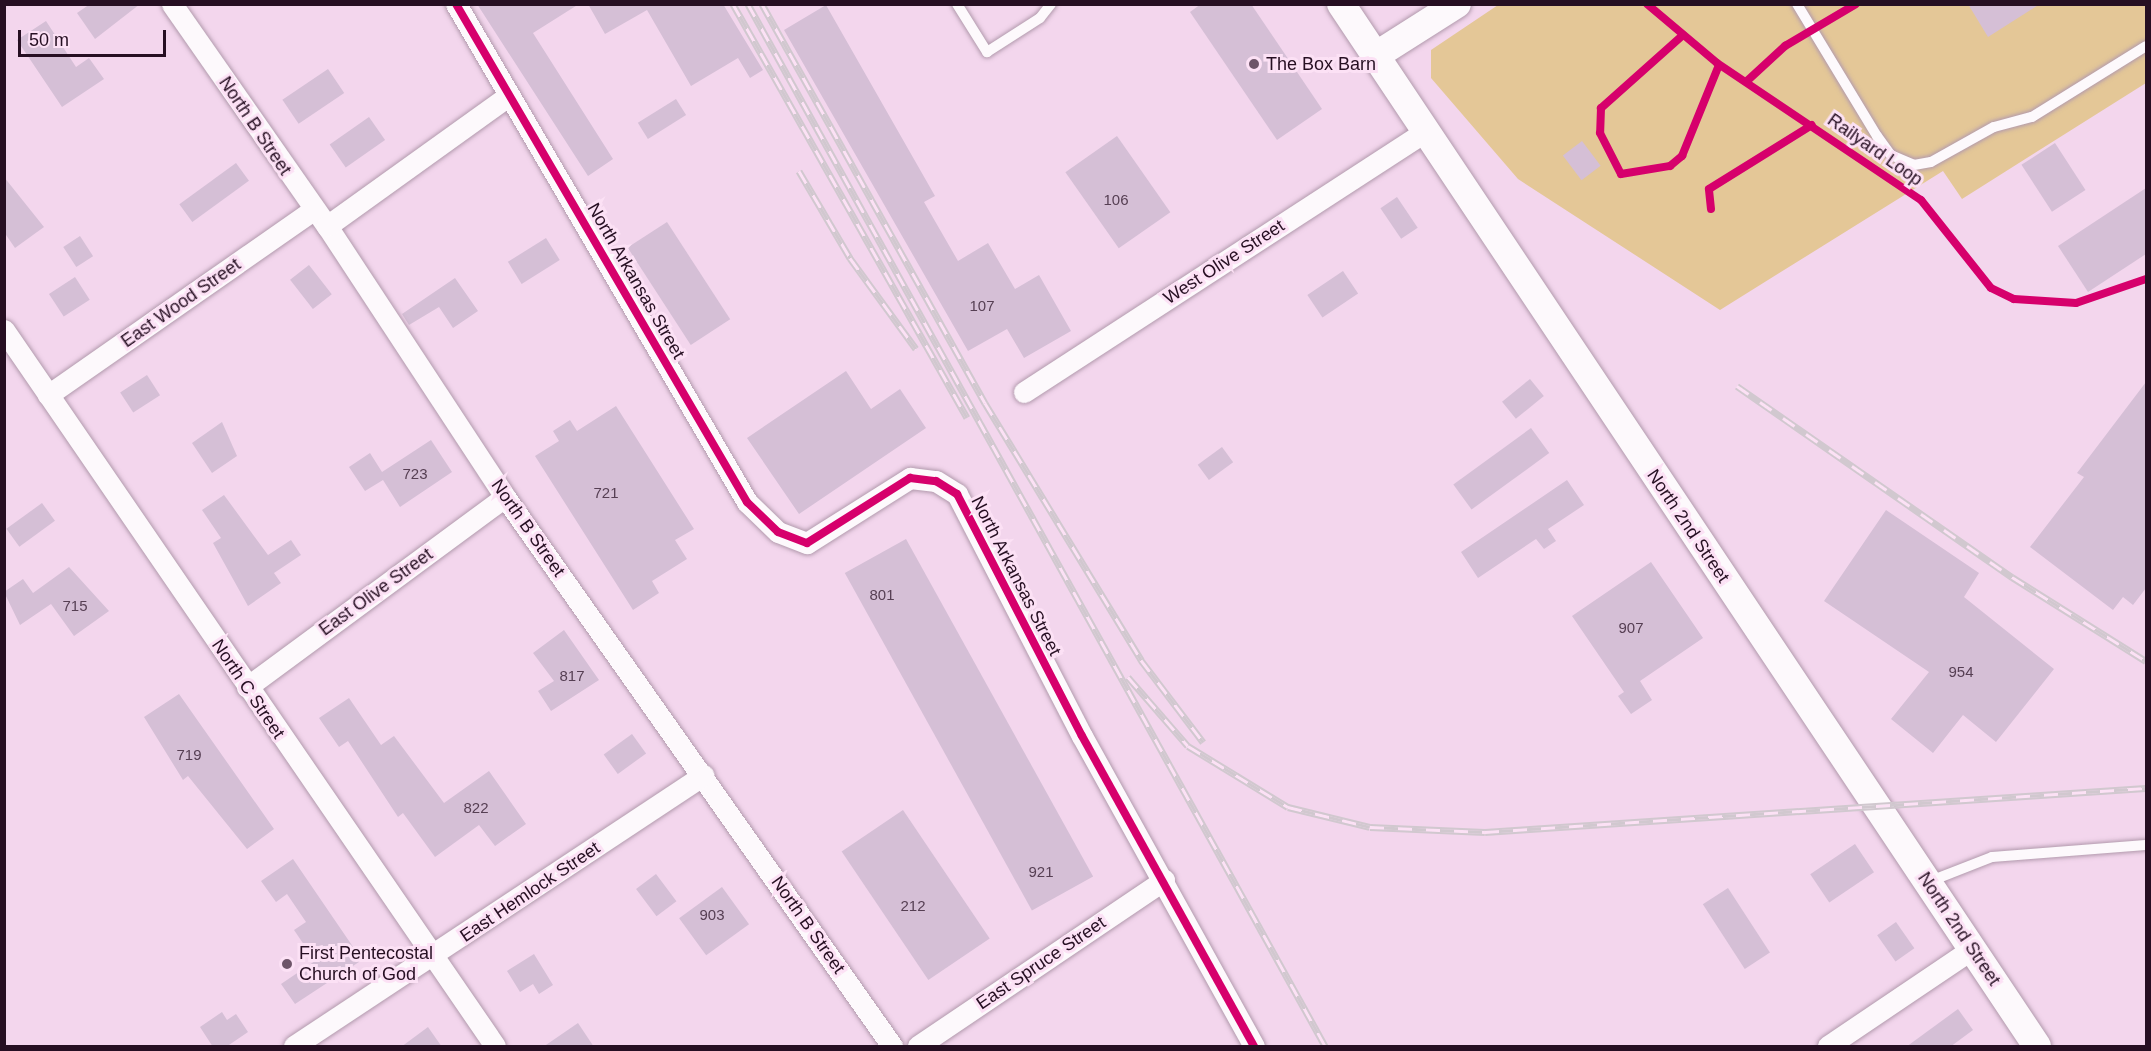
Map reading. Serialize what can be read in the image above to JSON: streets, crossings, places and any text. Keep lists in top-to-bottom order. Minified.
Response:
{"streets":{"main road":["North 2nd Street"],"street":["North B Street","West Olive Street","North Arkansas Street","East Wood Street","East Olive Street","North C Street","East Hemlock Street","East Spruce Street"],"cycle path":["Railyard Loop"]},"crossings":[["North B Street","East Wood Street"],["North B Street","East Olive Street"],["North B Street","East Hemlock Street"],["West Olive Street","North 2nd Street"],["North Arkansas Street","East Spruce Street"],["East Wood Street","North C Street"],["East Olive Street","North C Street"],["North C Street","East Hemlock Street"]],"places":["The Box Barn","First Pentecostal Church of God"],"house_numbers":["106","107","723","721","801","715","907","954","817","719","822","921","212","903"],"scale_bar":"50 m"}
